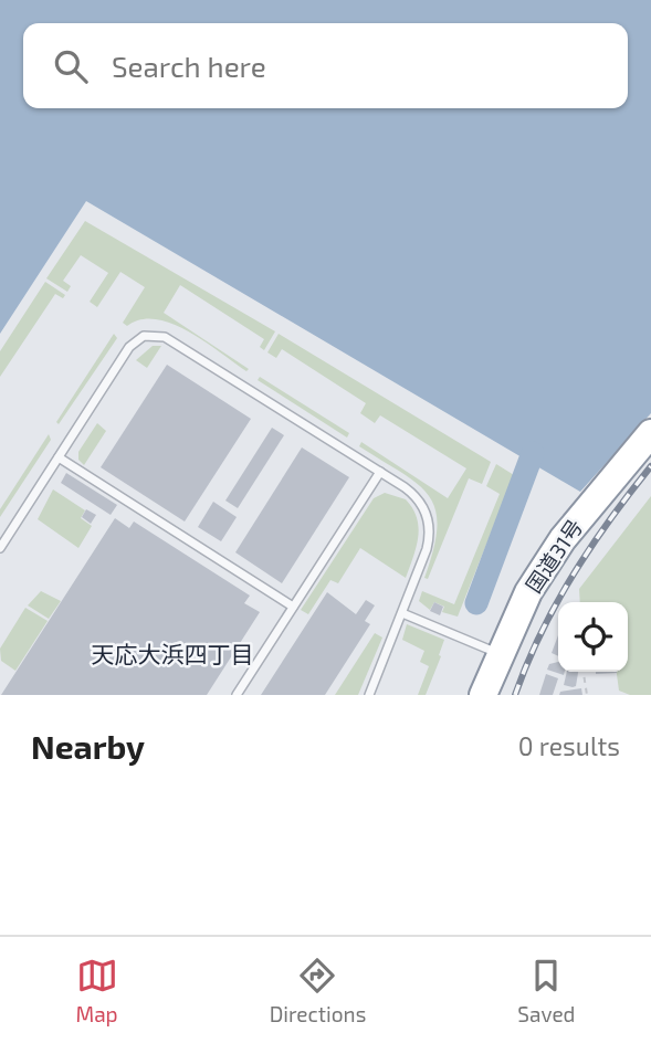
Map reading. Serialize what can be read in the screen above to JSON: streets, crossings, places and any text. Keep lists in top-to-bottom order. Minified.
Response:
{"streets":{"highway":["国道31号"]},"districts":["天応大浜四丁目"],"page":{"search":"Search here","heading":["Nearby","0 results"],"nav":["Map","Directions","Saved"]}}
